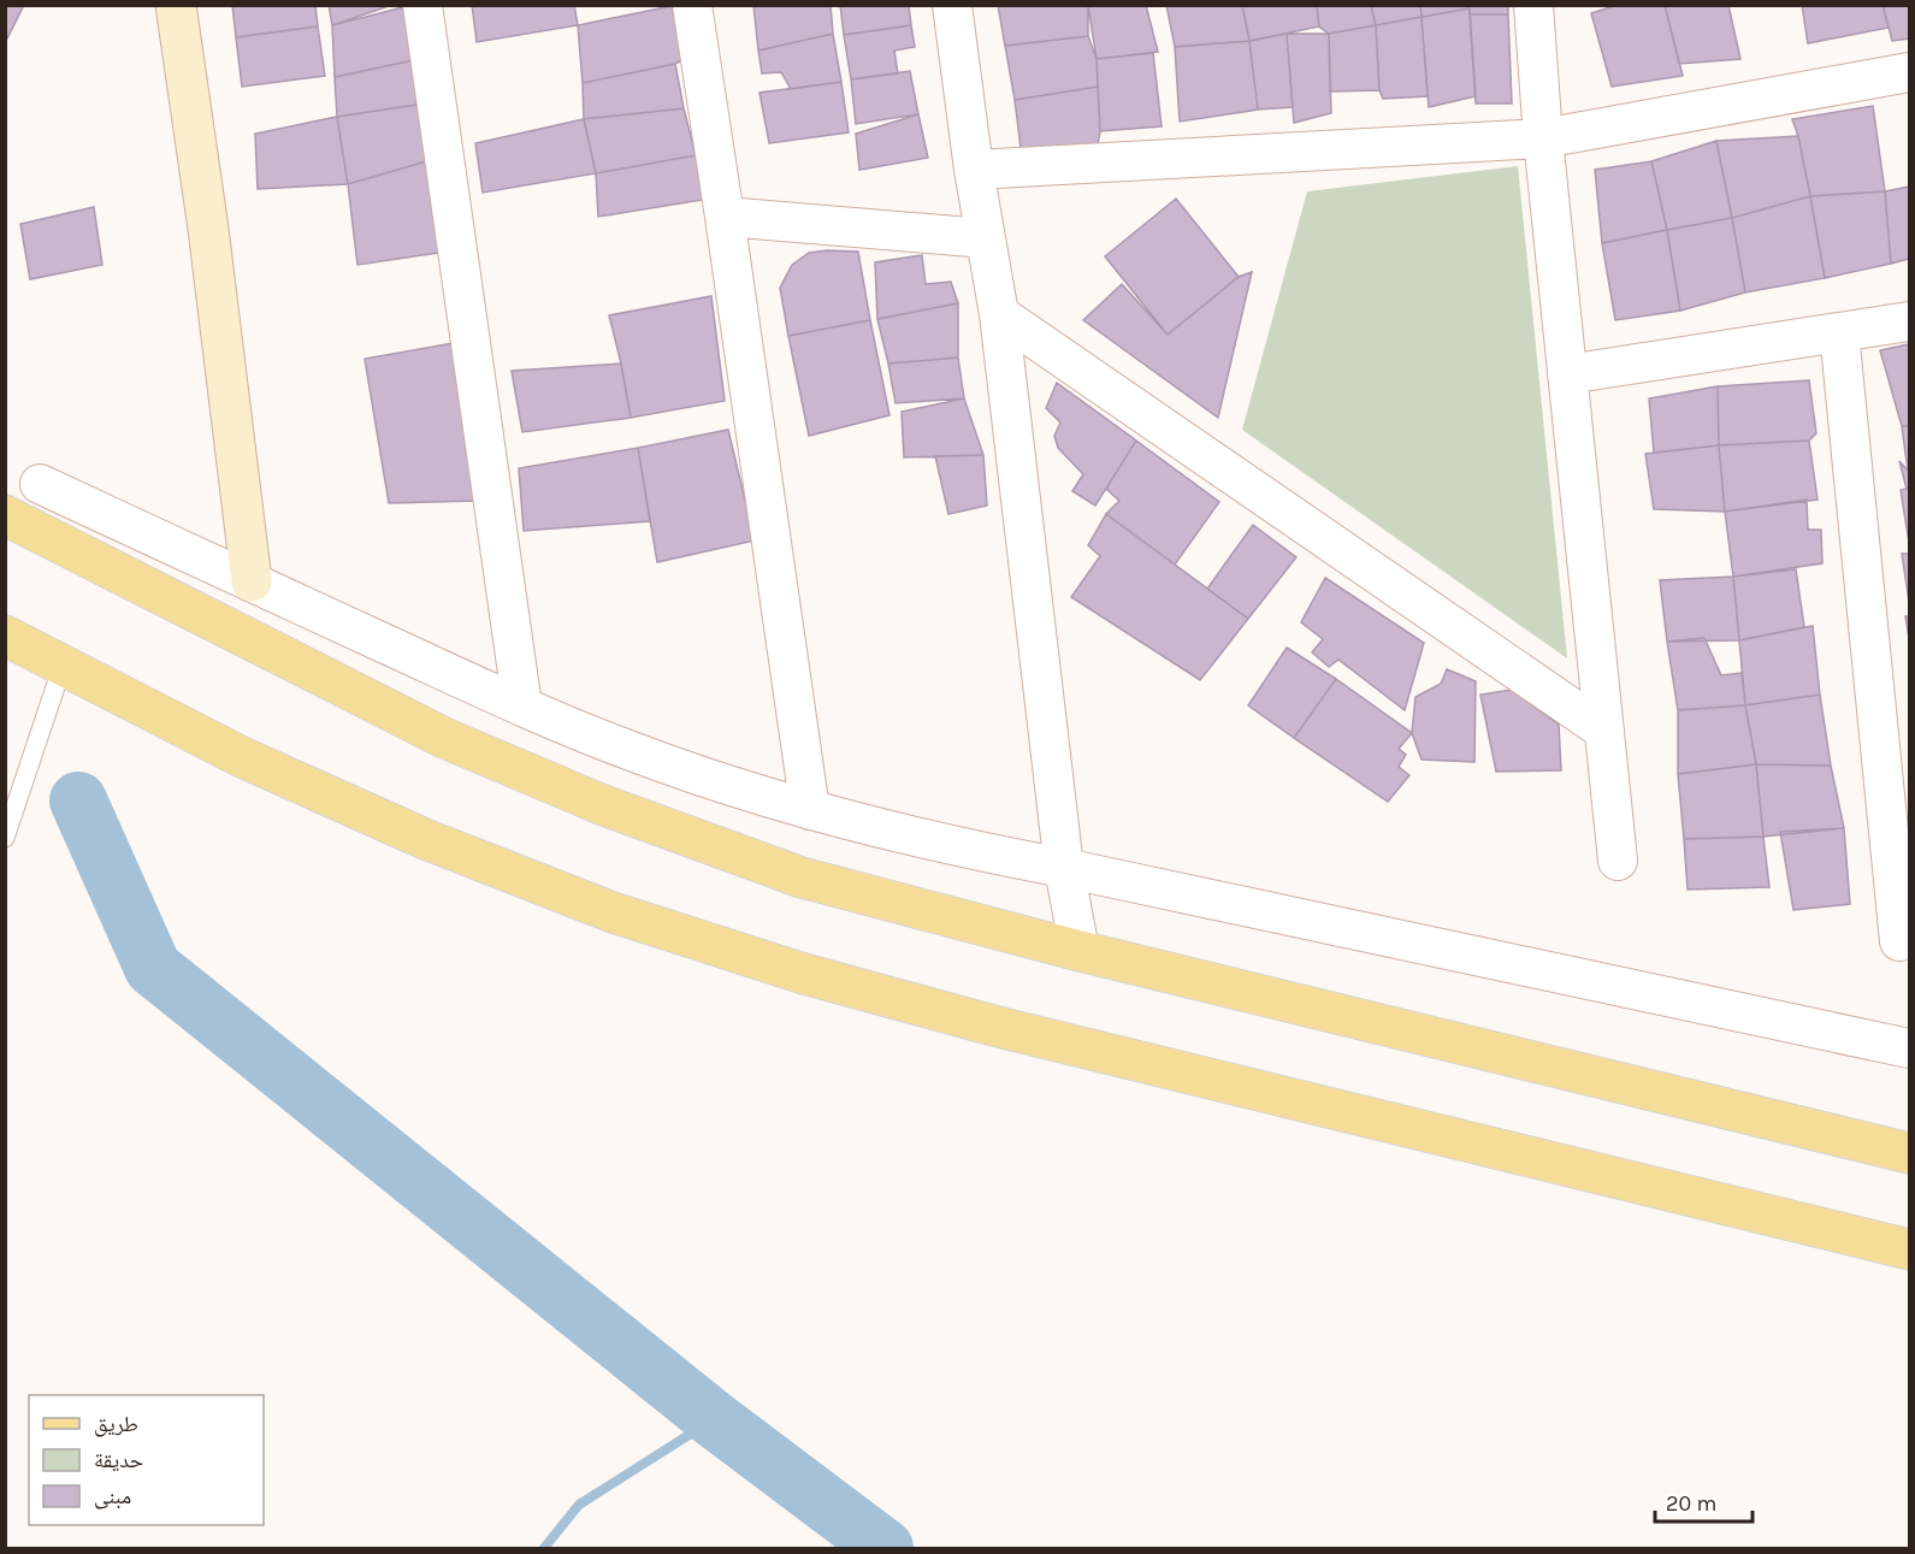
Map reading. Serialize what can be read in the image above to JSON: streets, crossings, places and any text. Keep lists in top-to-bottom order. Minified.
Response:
{"legend":["طريق","حديقة","مبنى"],"scale_bar":"20 m"}
